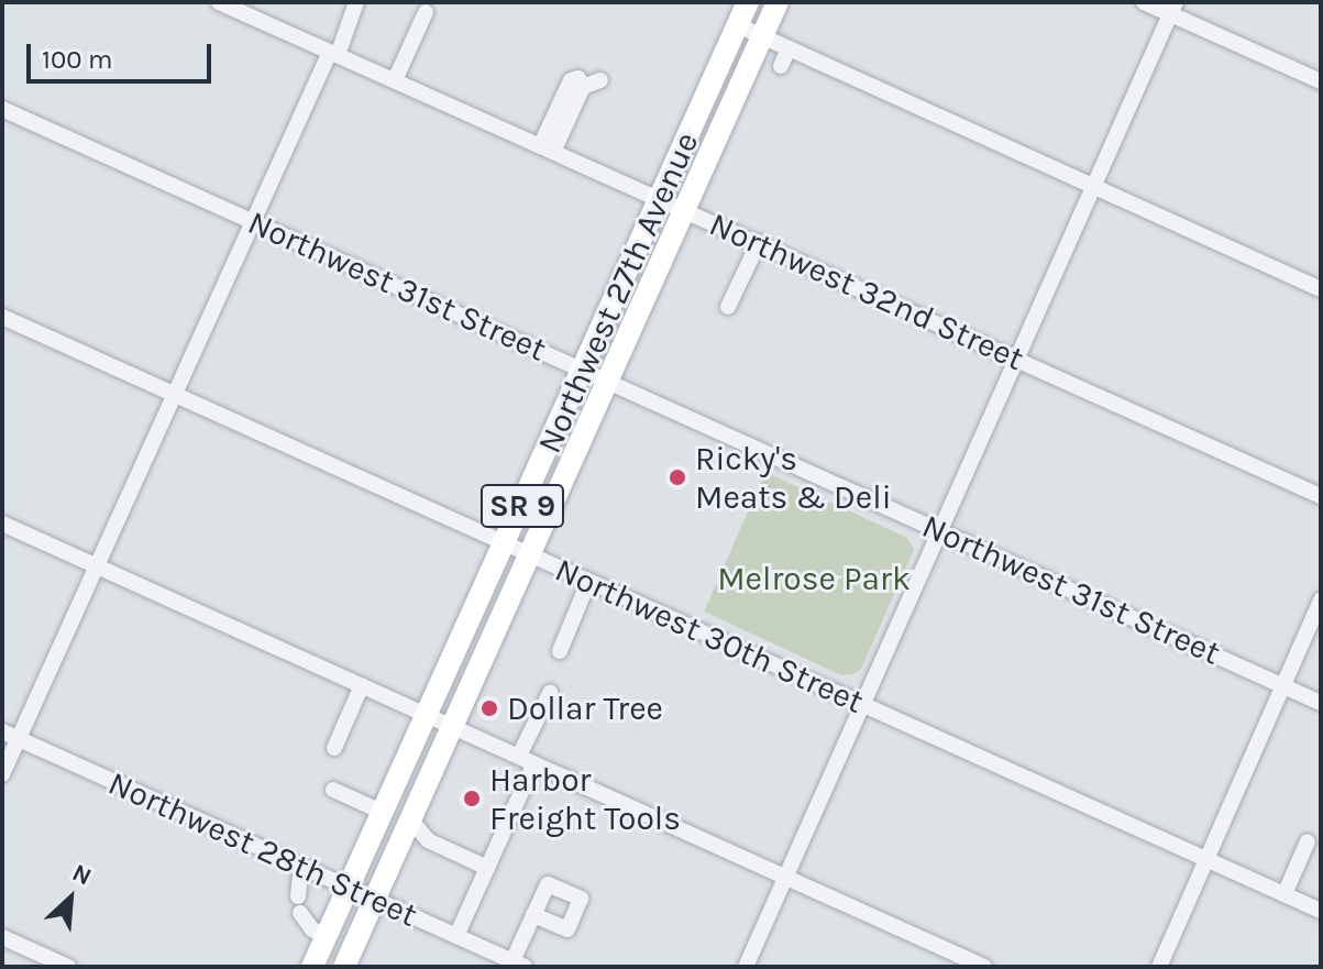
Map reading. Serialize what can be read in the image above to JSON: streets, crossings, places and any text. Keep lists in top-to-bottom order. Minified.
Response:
{"streets":{"highway":["Northwest 27th Avenue","SR 9"],"street":["Northwest 31st Street","Northwest 32nd Street","Northwest 30th Street","Northwest 28th Street"]},"crossings":[["Northwest 31st Street","Northwest 27th Avenue"],["Northwest 32nd Street","Northwest 27th Avenue"],["Northwest 27th Avenue","Northwest 30th Street"],["Northwest 27th Avenue","Northwest 28th Street"]],"parks":["Melrose Park"],"places":["Ricky's Meats & Deli","Dollar Tree","Harbor Freight Tools"],"scale_bar":"100 m","north":"top right"}
